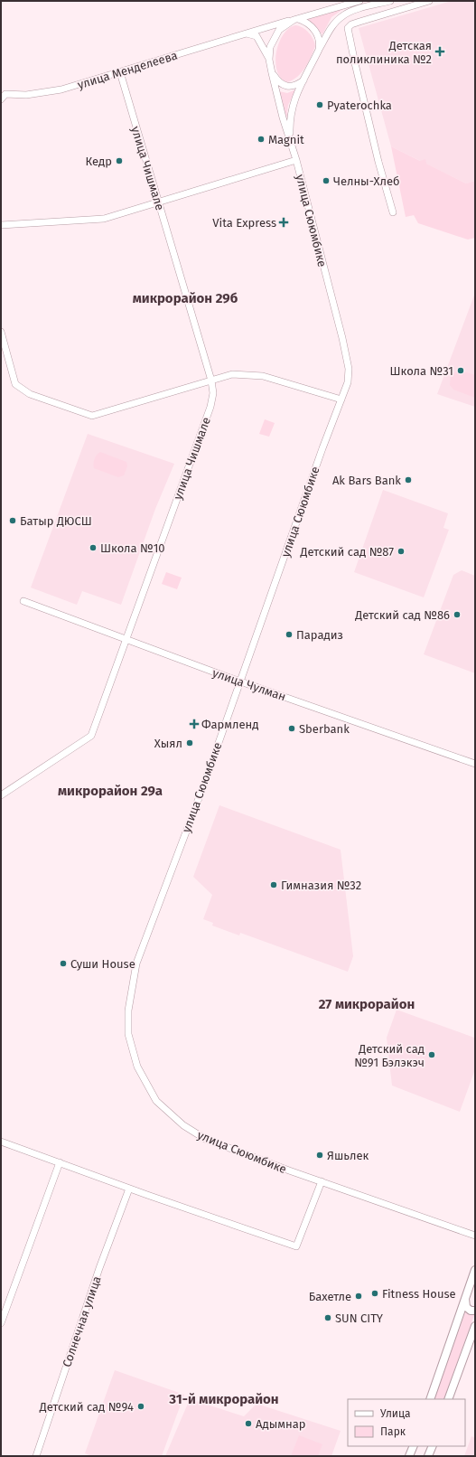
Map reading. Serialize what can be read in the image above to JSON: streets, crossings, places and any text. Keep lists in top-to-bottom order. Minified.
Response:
{"streets":{"street":["улица Менделеева","улица Чишмале","улица Сююмбике","улица Чулман","Солнечная улица"]},"crossings":[["улица Менделеева","улица Чишмале"],["улица Менделеева","улица Сююмбике"],["улица Чишмале","улица Чулман"],["улица Сююмбике","улица Чулман"]],"districts":["микрорайон 29б","микрорайон 29а","27 микрорайон","31-й микрорайон"],"places":{"health":["Детская поликлиника №2","Vita Express","Фармленд"],"other":["Pyaterochka","Magnit","Кедр","Челны-Хлеб","Школа №31","Ak Bars Bank","Батыр ДЮСШ","Школа №10","Детский сад №87","Детский сад №86","Парадиз","Sberbank","Хыял","Гимназия №32","Суши House","Детский сад №91 Бэлэкэч","Яшьлек","Fitness House","Бахетле","SUN CITY","Детский сад №94","Адымнар"]},"legend":["Улица","Парк"]}
